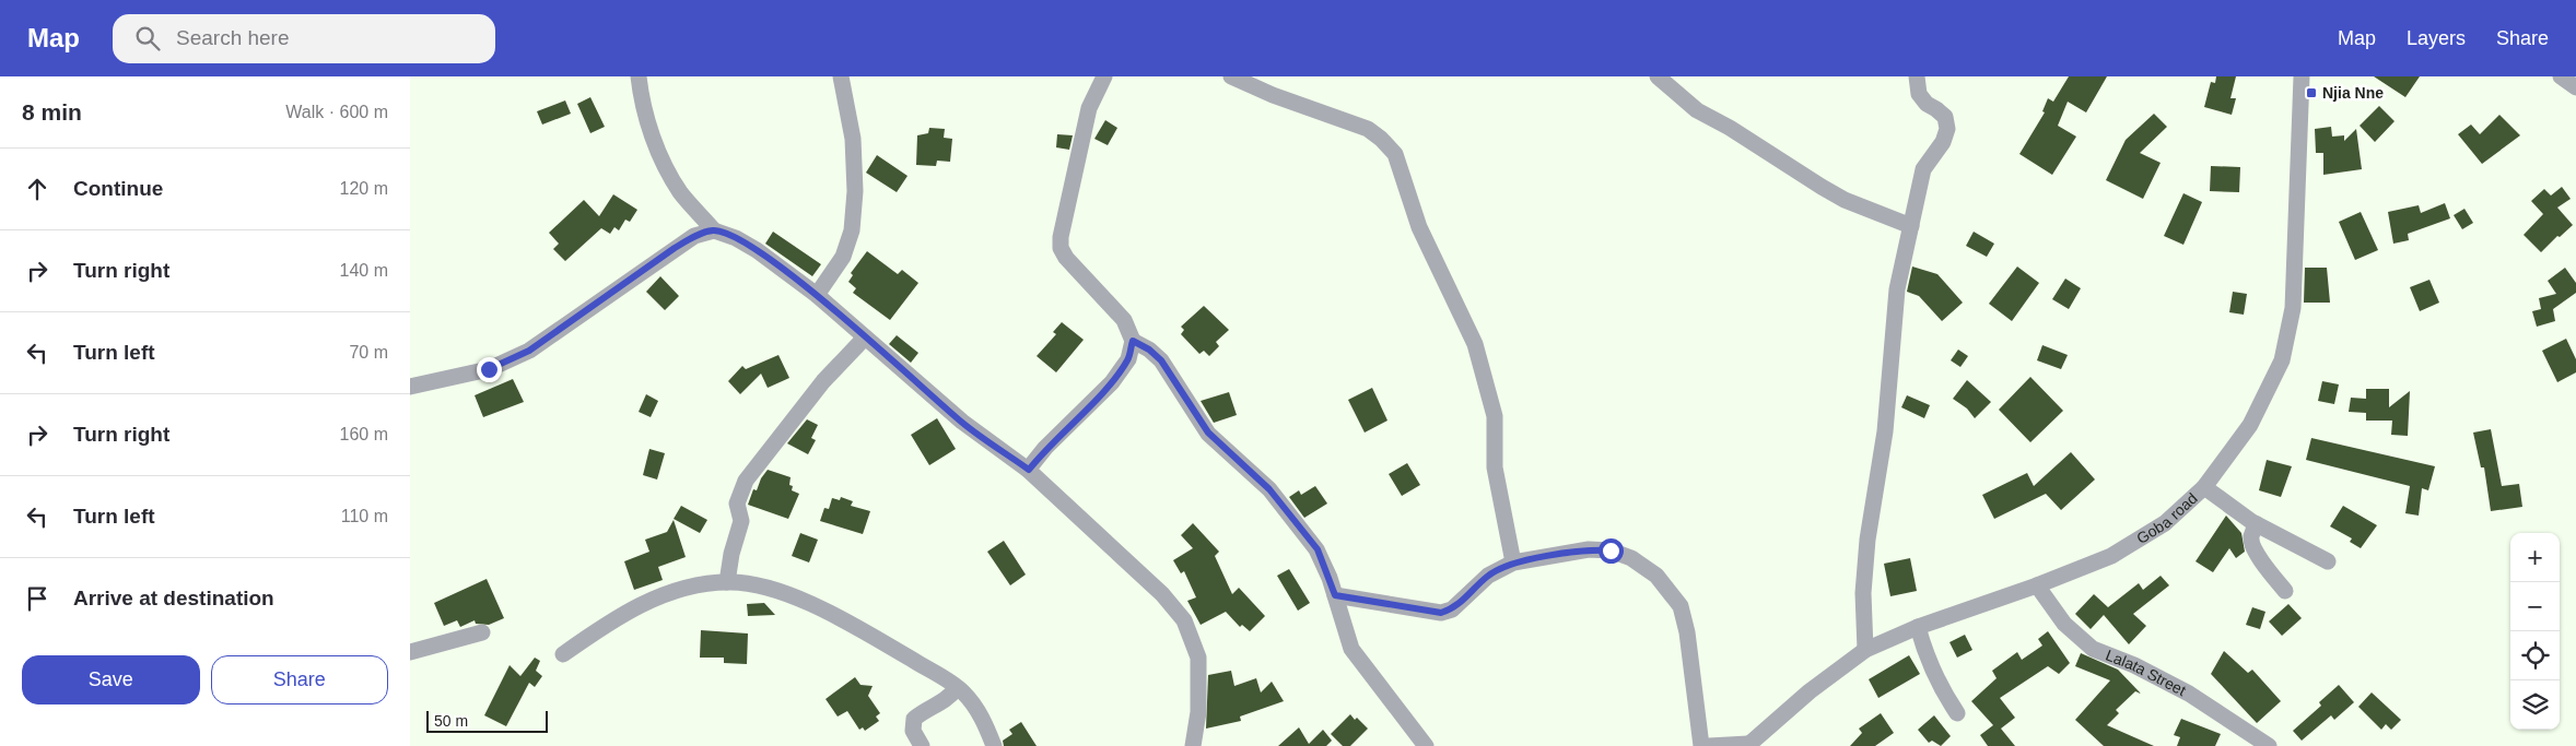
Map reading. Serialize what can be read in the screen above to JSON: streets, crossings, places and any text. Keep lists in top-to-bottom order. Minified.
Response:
{"streets":{"street":["Goba road","Lalata Street"]},"crossings":[["Goba road","Lalata Street"]],"places":{"transit":["Njia Nne"]},"scale_bar":"50 m","page":{"header":"Map","search":"Search here","nav":["Map","Layers","Share"],"heading":["8 min","Walk · 600 m"],"list":[["Continue","120 m"],["Turn right","140 m"],["Turn left","70 m"],["Turn right","160 m"],["Turn left","110 m"],"Arrive at destination"],"map_buttons":["+","−"],"buttons":["Save","Share"],"scale":"50 m"}}
